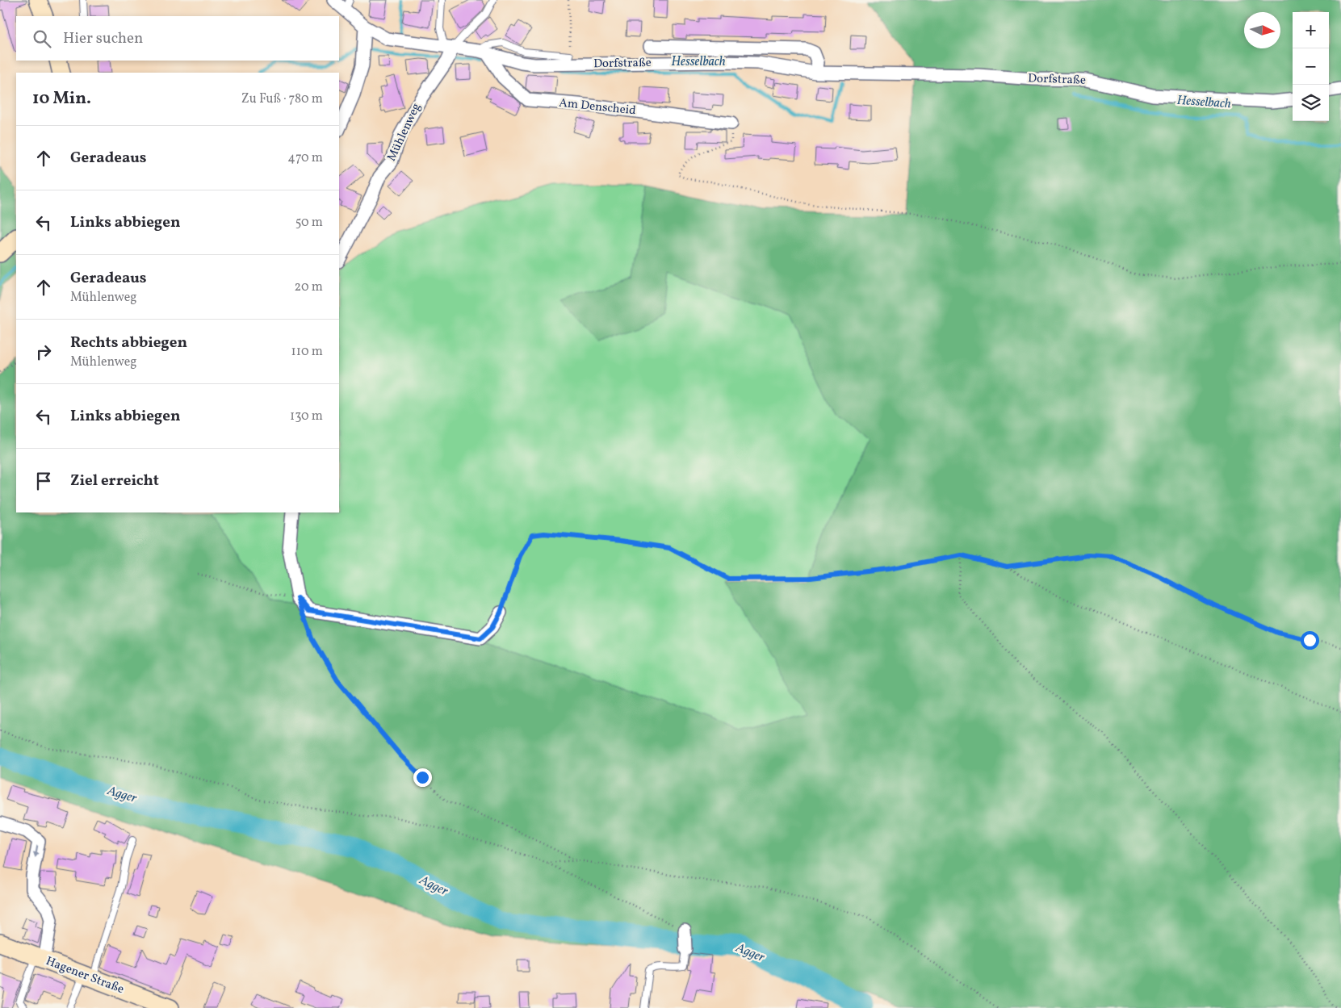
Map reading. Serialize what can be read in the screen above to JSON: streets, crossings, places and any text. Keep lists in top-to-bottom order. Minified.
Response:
{"streets":{"main road":["Hagener Straße"],"street":["Dorfstraße","Am Denscheid","Mühlenweg"]},"crossings":[["Dorfstraße","Am Denscheid"],["Dorfstraße","Mühlenweg"]],"water":["Hesselbach","Agger"],"north":"right","page":{"map_buttons":["+","−"],"search":"Hier suchen","heading":["10 Min.","Zu Fuß · 780 m"],"list":[["Geradeaus","470 m"],["Links abbiegen","50 m"],["Geradeaus","Mühlenweg","20 m"],["Rechts abbiegen","Mühlenweg","110 m"],["Links abbiegen","130 m"],"Ziel erreicht"]}}
